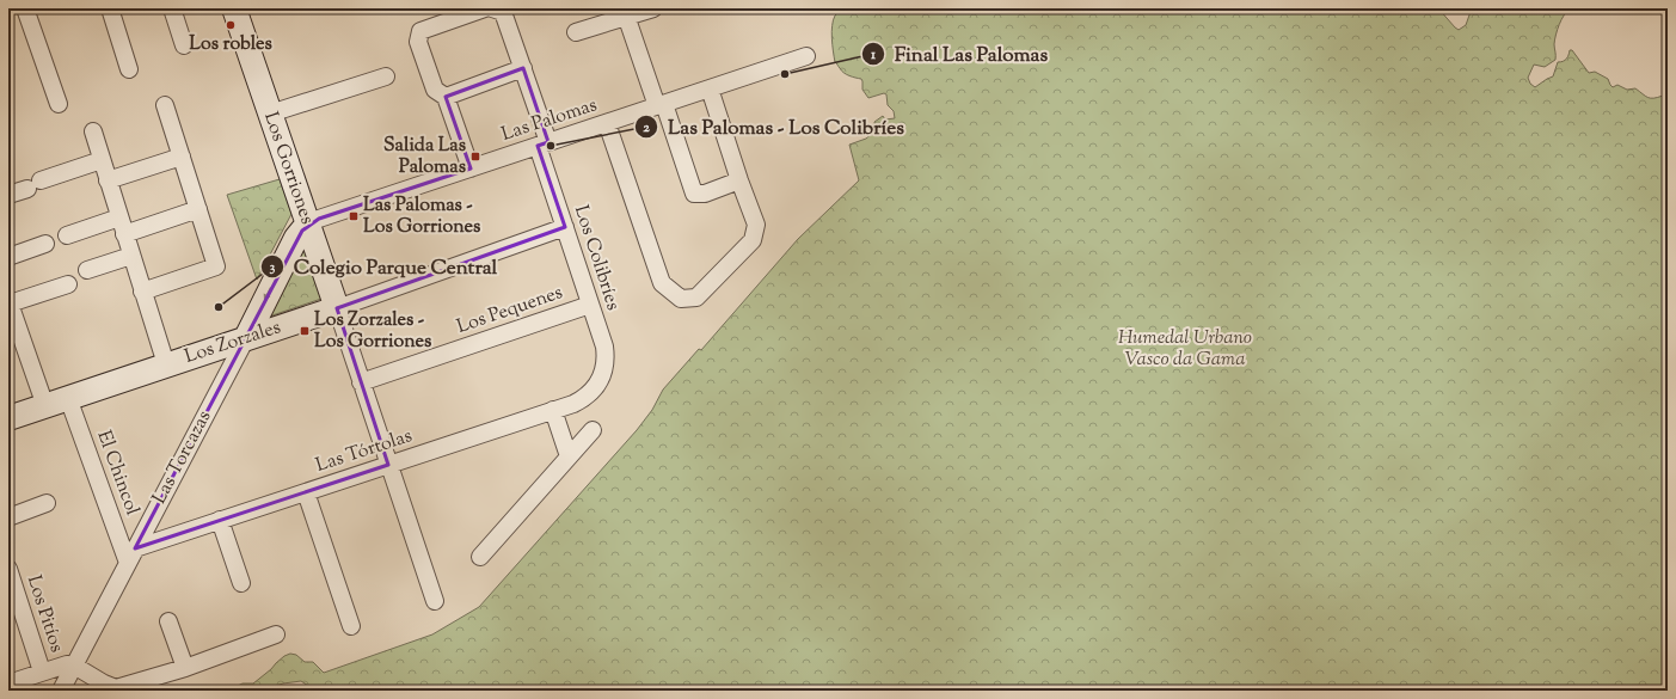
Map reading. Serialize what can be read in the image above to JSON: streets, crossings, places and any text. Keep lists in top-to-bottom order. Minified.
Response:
{"streets":{"street":["Las Palomas","Los Gorriones","Los Colibríes","Los Pequenes","Los Zorzales","Las Tórtolas","Las Torcazas","El Chincol","Los Pitíos"]},"crossings":[["Las Palomas","Los Gorriones"],["Las Palomas","Los Colibríes"],["Las Palomas","Las Torcazas"],["Los Gorriones","Los Pequenes"],["Los Gorriones","Los Zorzales"],["Los Gorriones","Las Tórtolas"],["Los Gorriones","Las Torcazas"],["Los Colibríes","Los Pequenes"],["Los Colibríes","Los Zorzales"],["Los Colibríes","Las Tórtolas"],["Los Zorzales","Las Torcazas"],["Los Zorzales","El Chincol"],["Las Tórtolas","Las Torcazas"],["Las Tórtolas","El Chincol"],["Las Torcazas","El Chincol"]],"parks":["Humedal Urbano Vasco da Gama"],"places":{"other":["Los robles","Final Las Palomas","Las Palomas - Los Colibríes","Colegio Parque Central"],"transit":["Salida Las Palomas","Las Palomas - Los Gorriones","Los Zorzales - Los Gorriones"]}}
